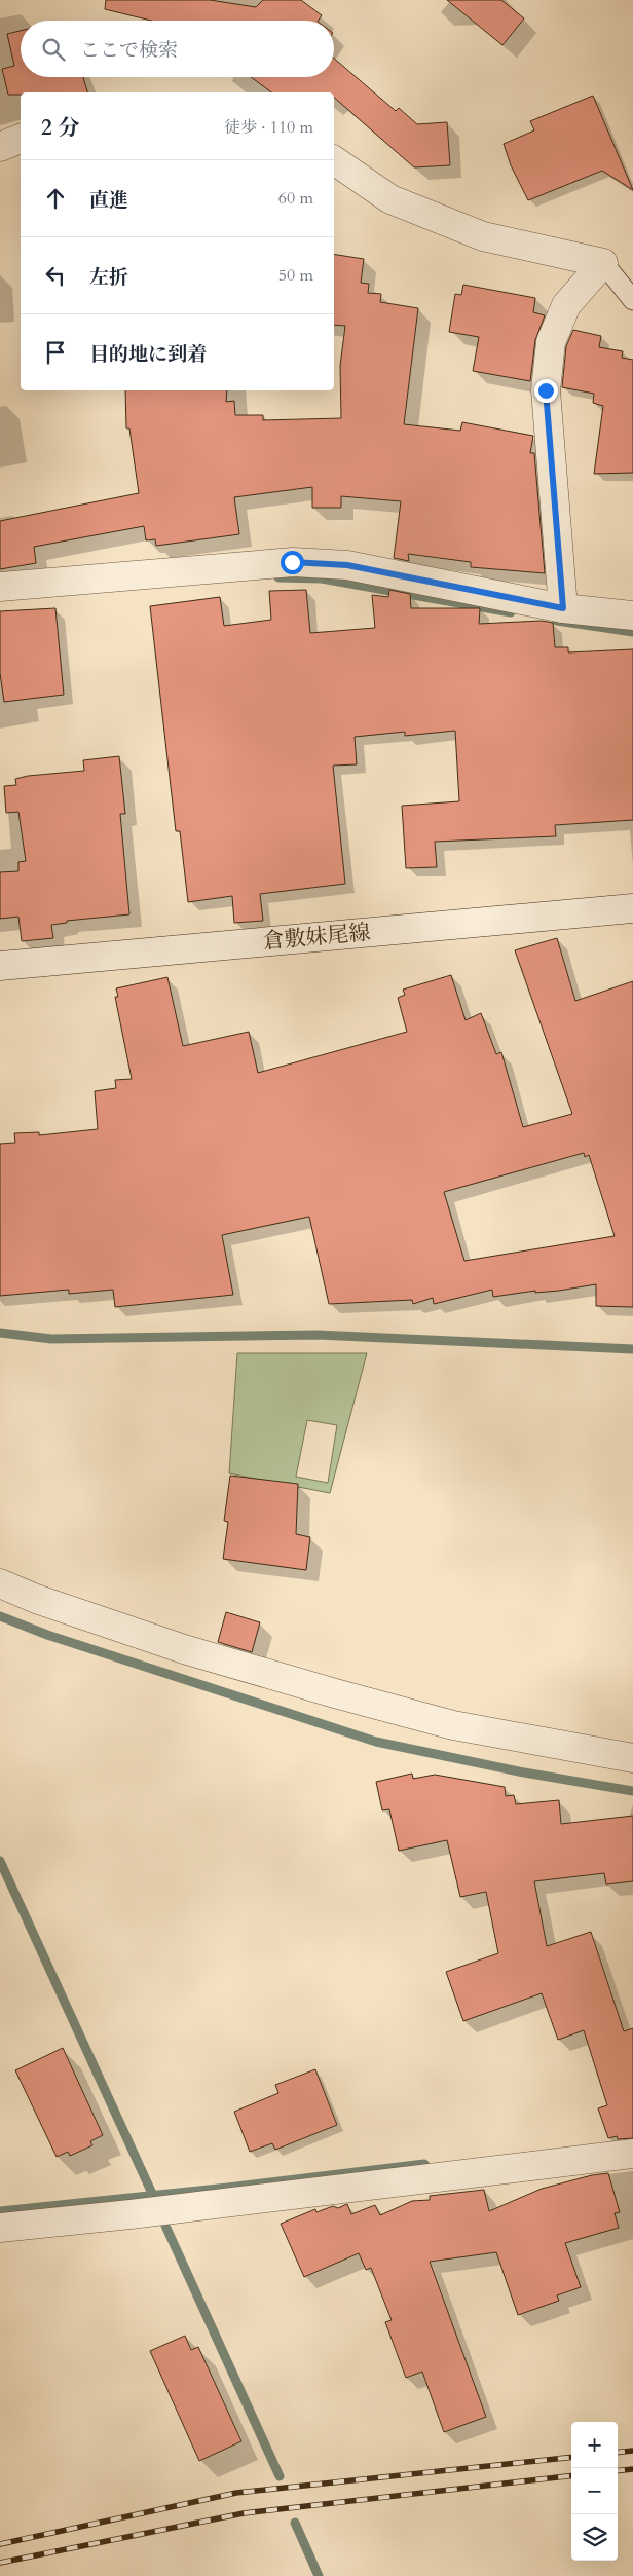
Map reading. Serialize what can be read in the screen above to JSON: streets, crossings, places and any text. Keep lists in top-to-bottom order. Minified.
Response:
{"streets":{"street":["倉敷妹尾線"]},"page":{"search":"ここで検索","heading":["2 分","徒歩 · 110 m"],"list":[["直進","60 m"],["左折","50 m"],"目的地に到着"],"map_buttons":["+","−"]}}
